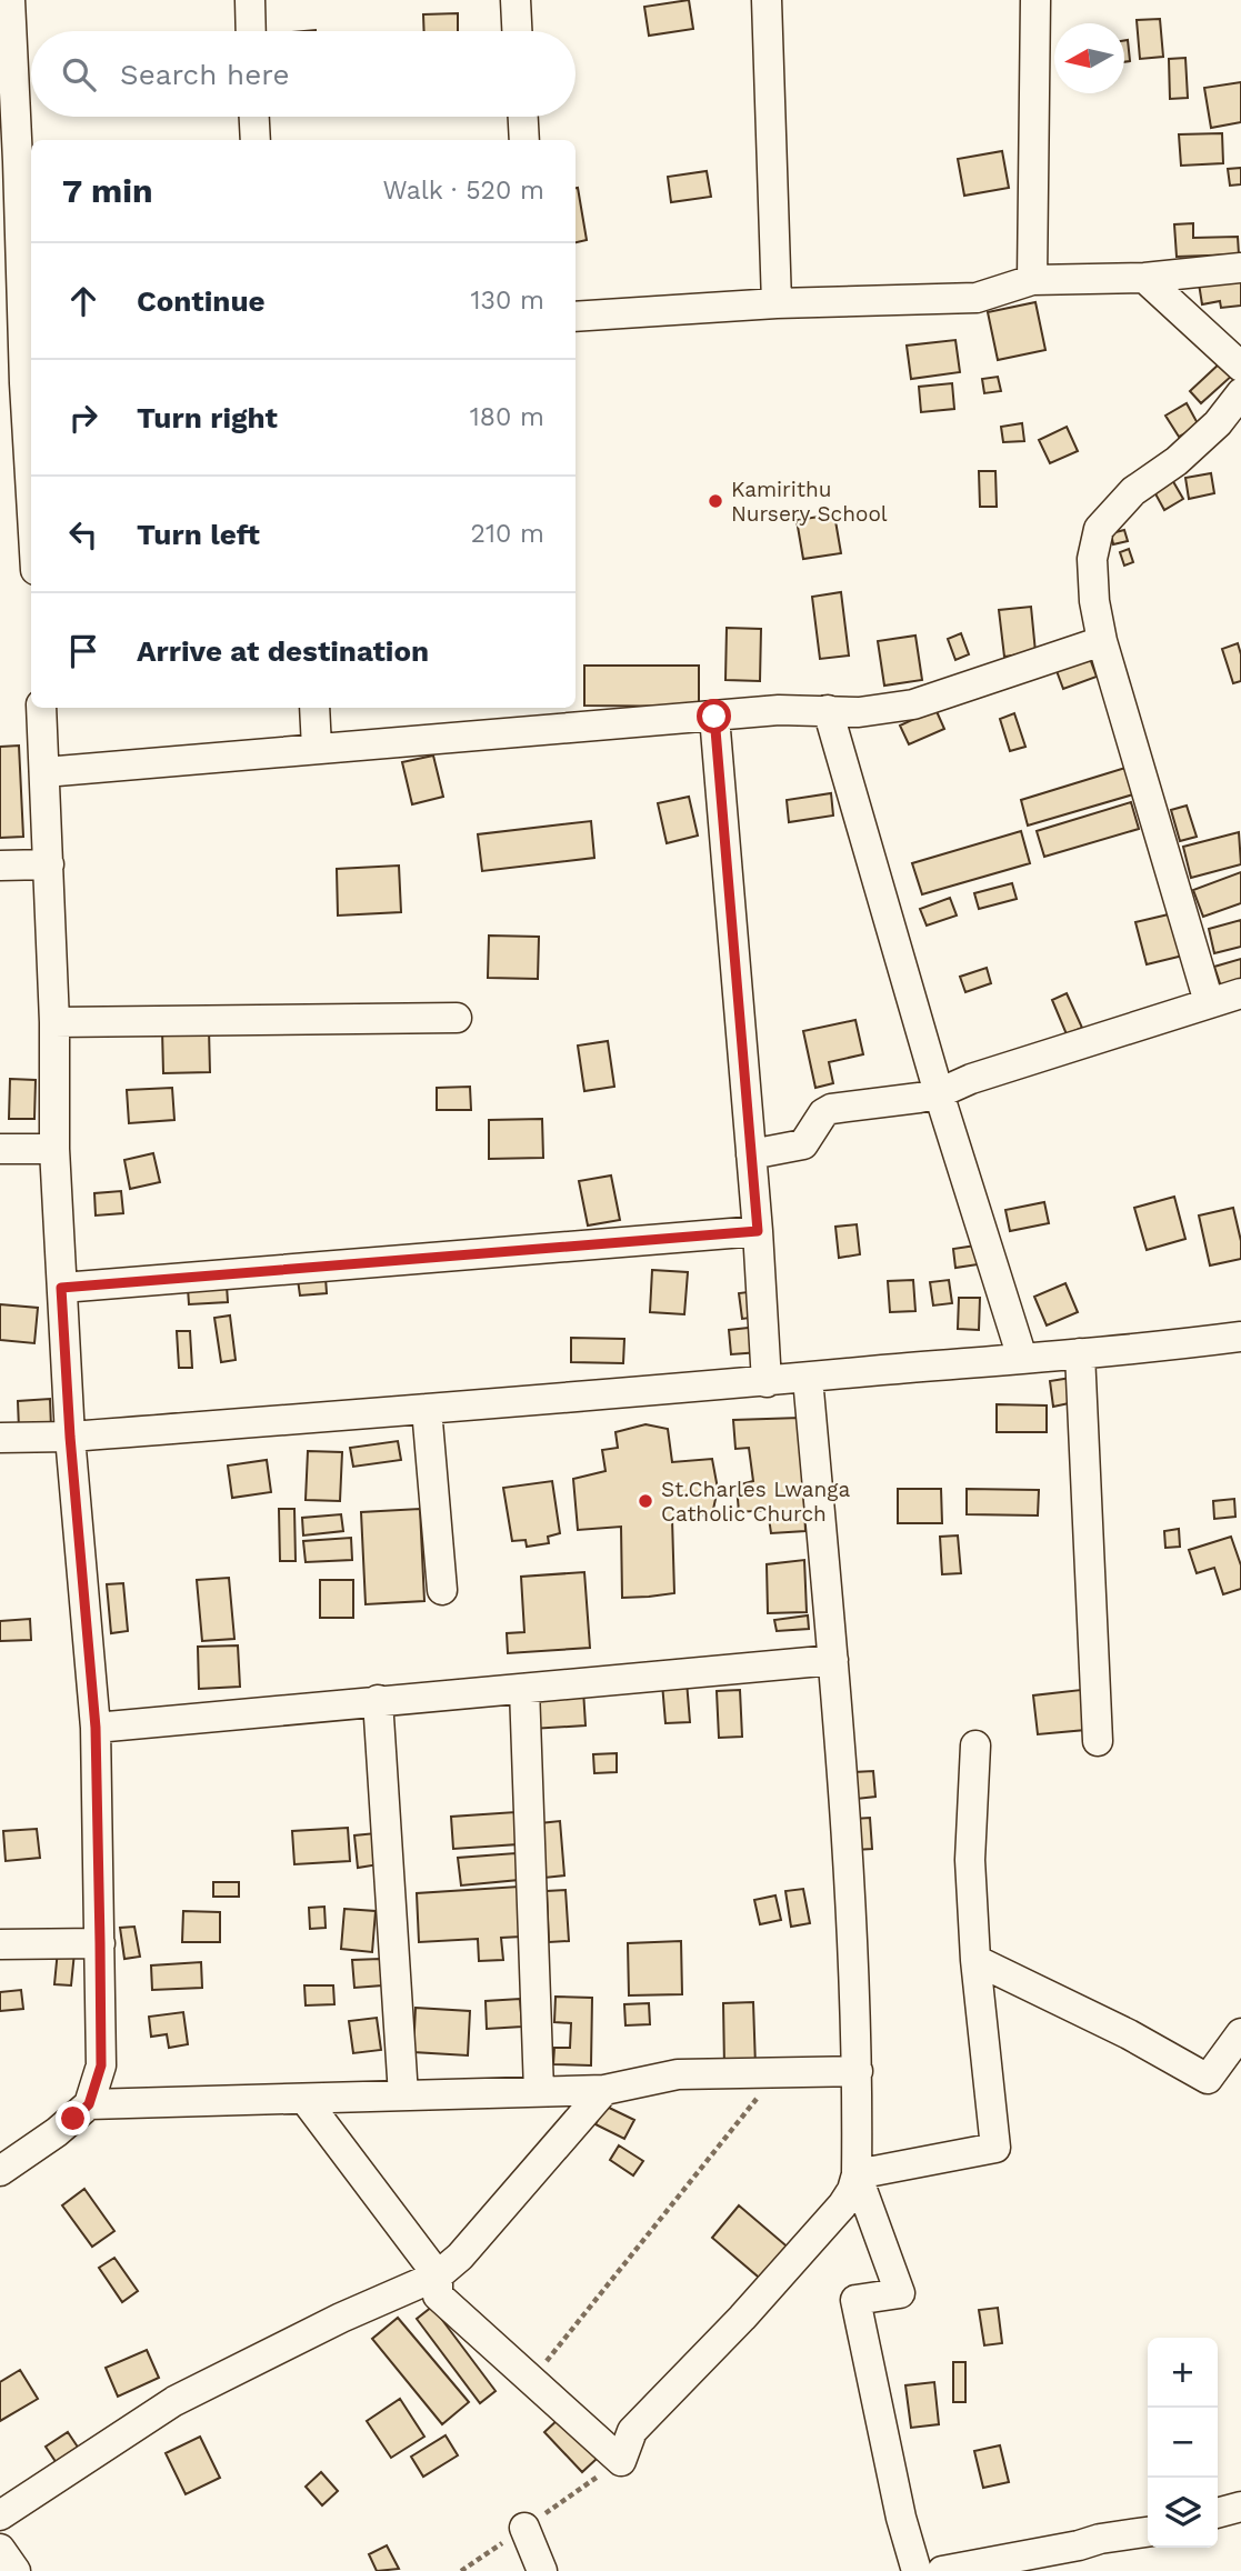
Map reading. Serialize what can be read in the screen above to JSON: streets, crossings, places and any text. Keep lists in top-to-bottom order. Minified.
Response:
{"places":["Kamirithu Nursery School","St.Charles Lwanga Catholic Church"],"north":"left","page":{"search":"Search here","heading":["7 min","Walk · 520 m"],"list":[["Continue","130 m"],["Turn right","180 m"],["Turn left","210 m"],"Arrive at destination"],"map_buttons":["+","−"]}}
